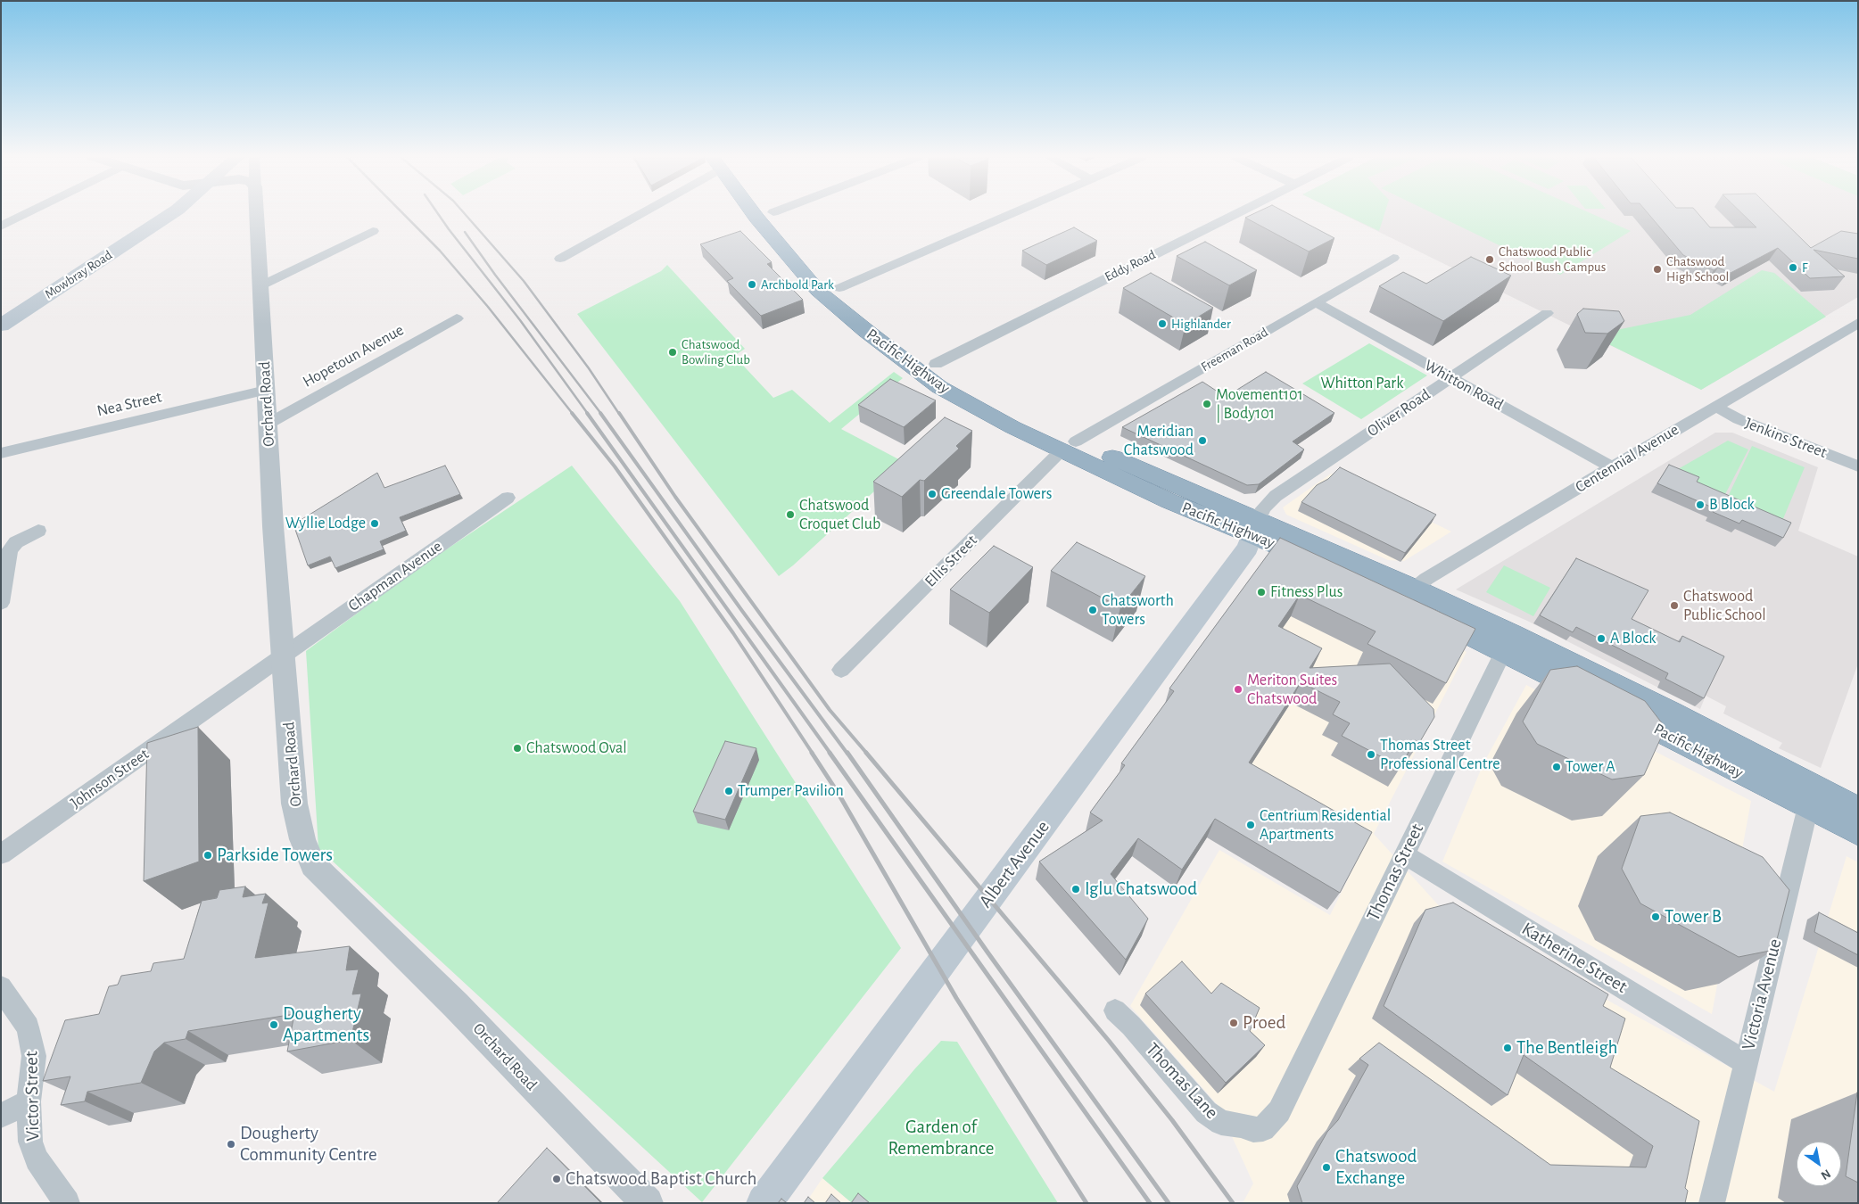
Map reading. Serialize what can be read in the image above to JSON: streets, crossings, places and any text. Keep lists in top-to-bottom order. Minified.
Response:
{"streets":{"highway":["Pacific Highway"],"main road":["Mowbray Road","Albert Avenue"],"street":["Eddy Road","Freeman Road","Hopetoun Avenue","Whitton Road","Nea Street","Orchard Road","Oliver Road","Jenkins Street","Centennial Avenue","Ellis Street","Chapman Avenue","Johnson Street","Thomas Street","Katherine Street","Victoria Avenue","Thomas Lane","Victor Street"]},"crossings":[["Eddy Road","Pacific Highway"],["Freeman Road","Pacific Highway"],["Freeman Road","Whitton Road"],["Freeman Road","Ellis Street"],["Hopetoun Avenue","Orchard Road"],["Pacific Highway","Oliver Road"],["Pacific Highway","Centennial Avenue"],["Pacific Highway","Ellis Street"],["Pacific Highway","Albert Avenue"],["Pacific Highway","Thomas Street"],["Pacific Highway","Victoria Avenue"],["Whitton Road","Oliver Road"],["Whitton Road","Centennial Avenue"],["Nea Street","Orchard Road"],["Orchard Road","Chapman Avenue"],["Orchard Road","Johnson Street"],["Oliver Road","Albert Avenue"],["Jenkins Street","Centennial Avenue"],["Chapman Avenue","Johnson Street"],["Thomas Street","Katherine Street"],["Thomas Street","Thomas Lane"],["Katherine Street","Victoria Avenue"]],"parks":["Whitton Park","Garden of Remembrance"],"places":["Chatswood Public School Bush Campus","F","Chatswood High School","Archbold Park","Highlander","Chatswood Bowling Club","Movement101 | Body101","Meridian Chatswood","Greendale Towers","B Block","Chatswood Croquet Club","Wyllie Lodge","Fitness Plus","Chatswood Public School","Chatsworth Towers","A Block","Meriton Suites Chatswood","Chatswood Oval","Thomas Street Professional Centre","Tower A","Trumper Pavilion","Centrium Residential Apartments","Parkside Towers","Iglu Chatswood","Tower B","Proed","Dougherty Apartments","The Bentleigh","Dougherty Community Centre","Chatswood Exchange","Chatswood Baptist Church"],"north":"bottom right"}
